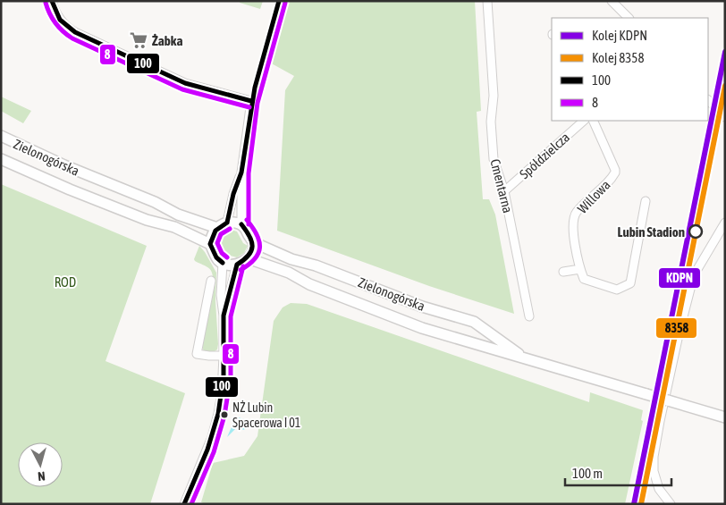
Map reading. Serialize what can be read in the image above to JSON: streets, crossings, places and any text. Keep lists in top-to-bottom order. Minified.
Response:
{"streets":{"main road":["Zielonogórska"],"street":["Spółdzielcza","Cmentarna","Willowa"]},"crossings":[["Spółdzielcza","Cmentarna"]],"parks":["ROD"],"places":{"supermarket":["Żabka"],"other":["Lubin Stadion","NŻ Lubin Spacerowa I 01"]},"lines":["transit line 100","transit line 8","rail line KDPN","rail line 8358"],"legend":["Kolej KDPN","Kolej 8358","100","8"],"scale_bar":"100 m","north":"bottom"}
